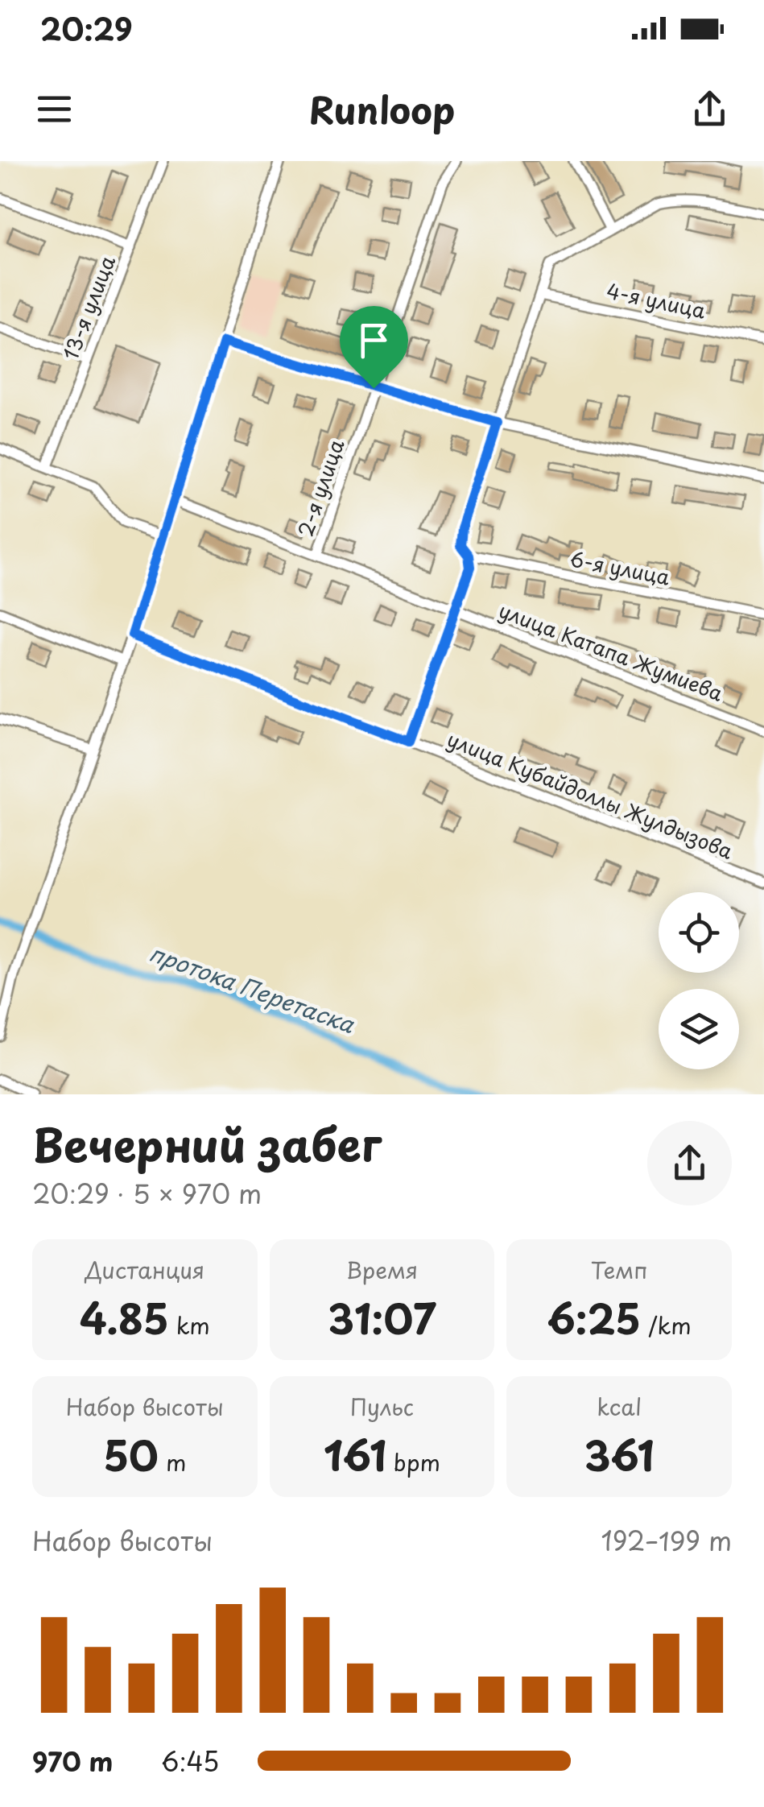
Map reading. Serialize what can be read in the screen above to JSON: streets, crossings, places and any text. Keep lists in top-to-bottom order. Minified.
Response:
{"streets":{"street":["4-я улица","13-я улица","2-я улица","6-я улица","улица Катапа Жумиева","улица Кубайдоллы Жулдызова"]},"crossings":[["2-я улица","улица Катапа Жумиева"]],"water":["протока Перетаска"],"page":{"status":"20:29","header":"Runloop","heading":["Вечерний забег","20:29 · 5 × 970 m"],"stats":[["Дистанция","4.85 km"],["Время","31:07"],["Темп","6:25 /km"],["Набор высоты","50 m"],["Пульс","161 bpm"],["kcal","361"]],"chart":["Набор высоты","192–199 m"],"list":[{"name":"970 m","note":"6:45"}]}}
